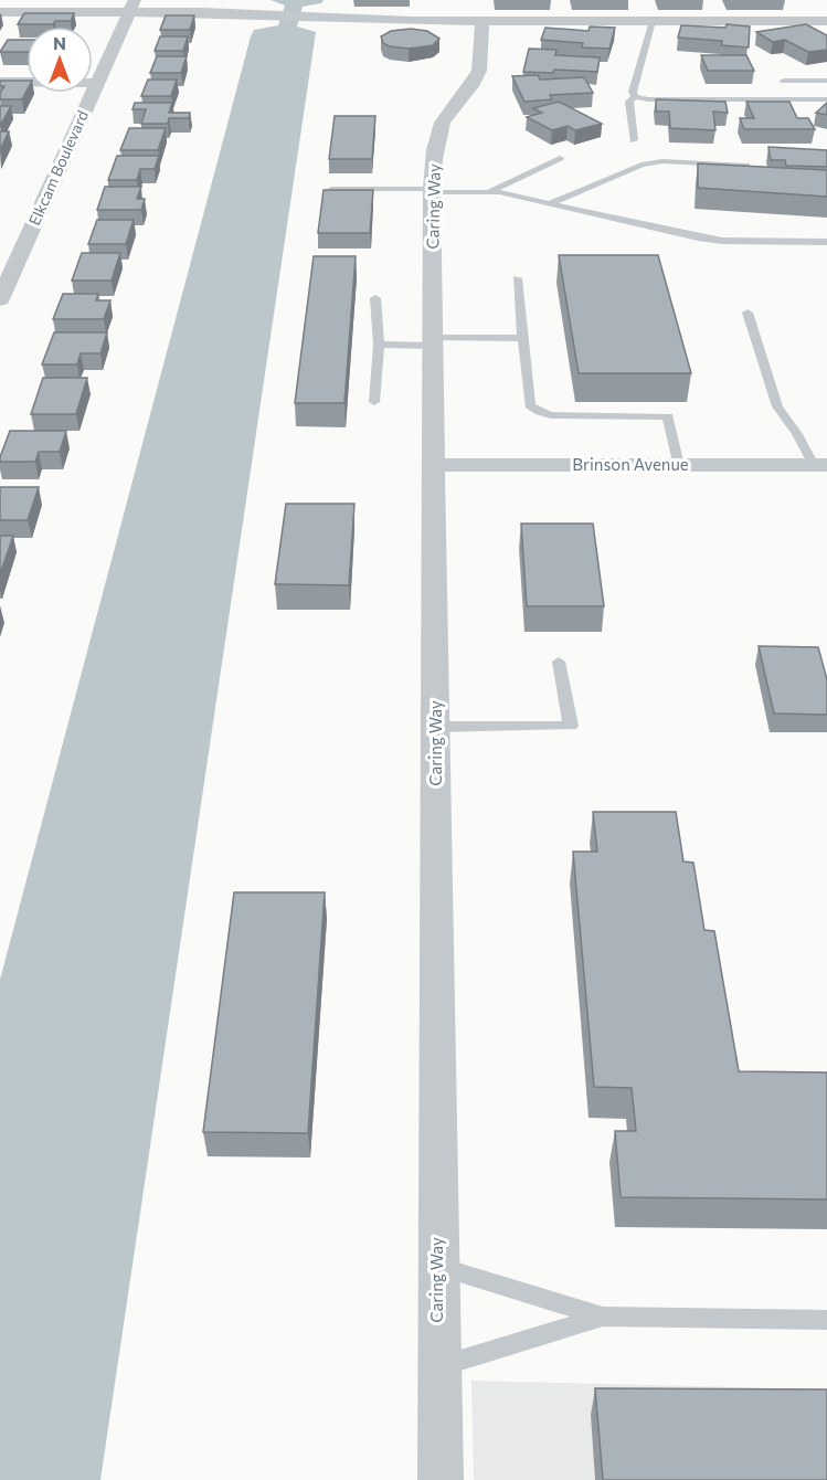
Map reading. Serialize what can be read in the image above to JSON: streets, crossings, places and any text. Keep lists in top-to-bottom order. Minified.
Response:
{"streets":{"street":["Elkcam Boulevard","Caring Way","Brinson Avenue"]},"crossings":[["Caring Way","Brinson Avenue"]],"north":"top"}
